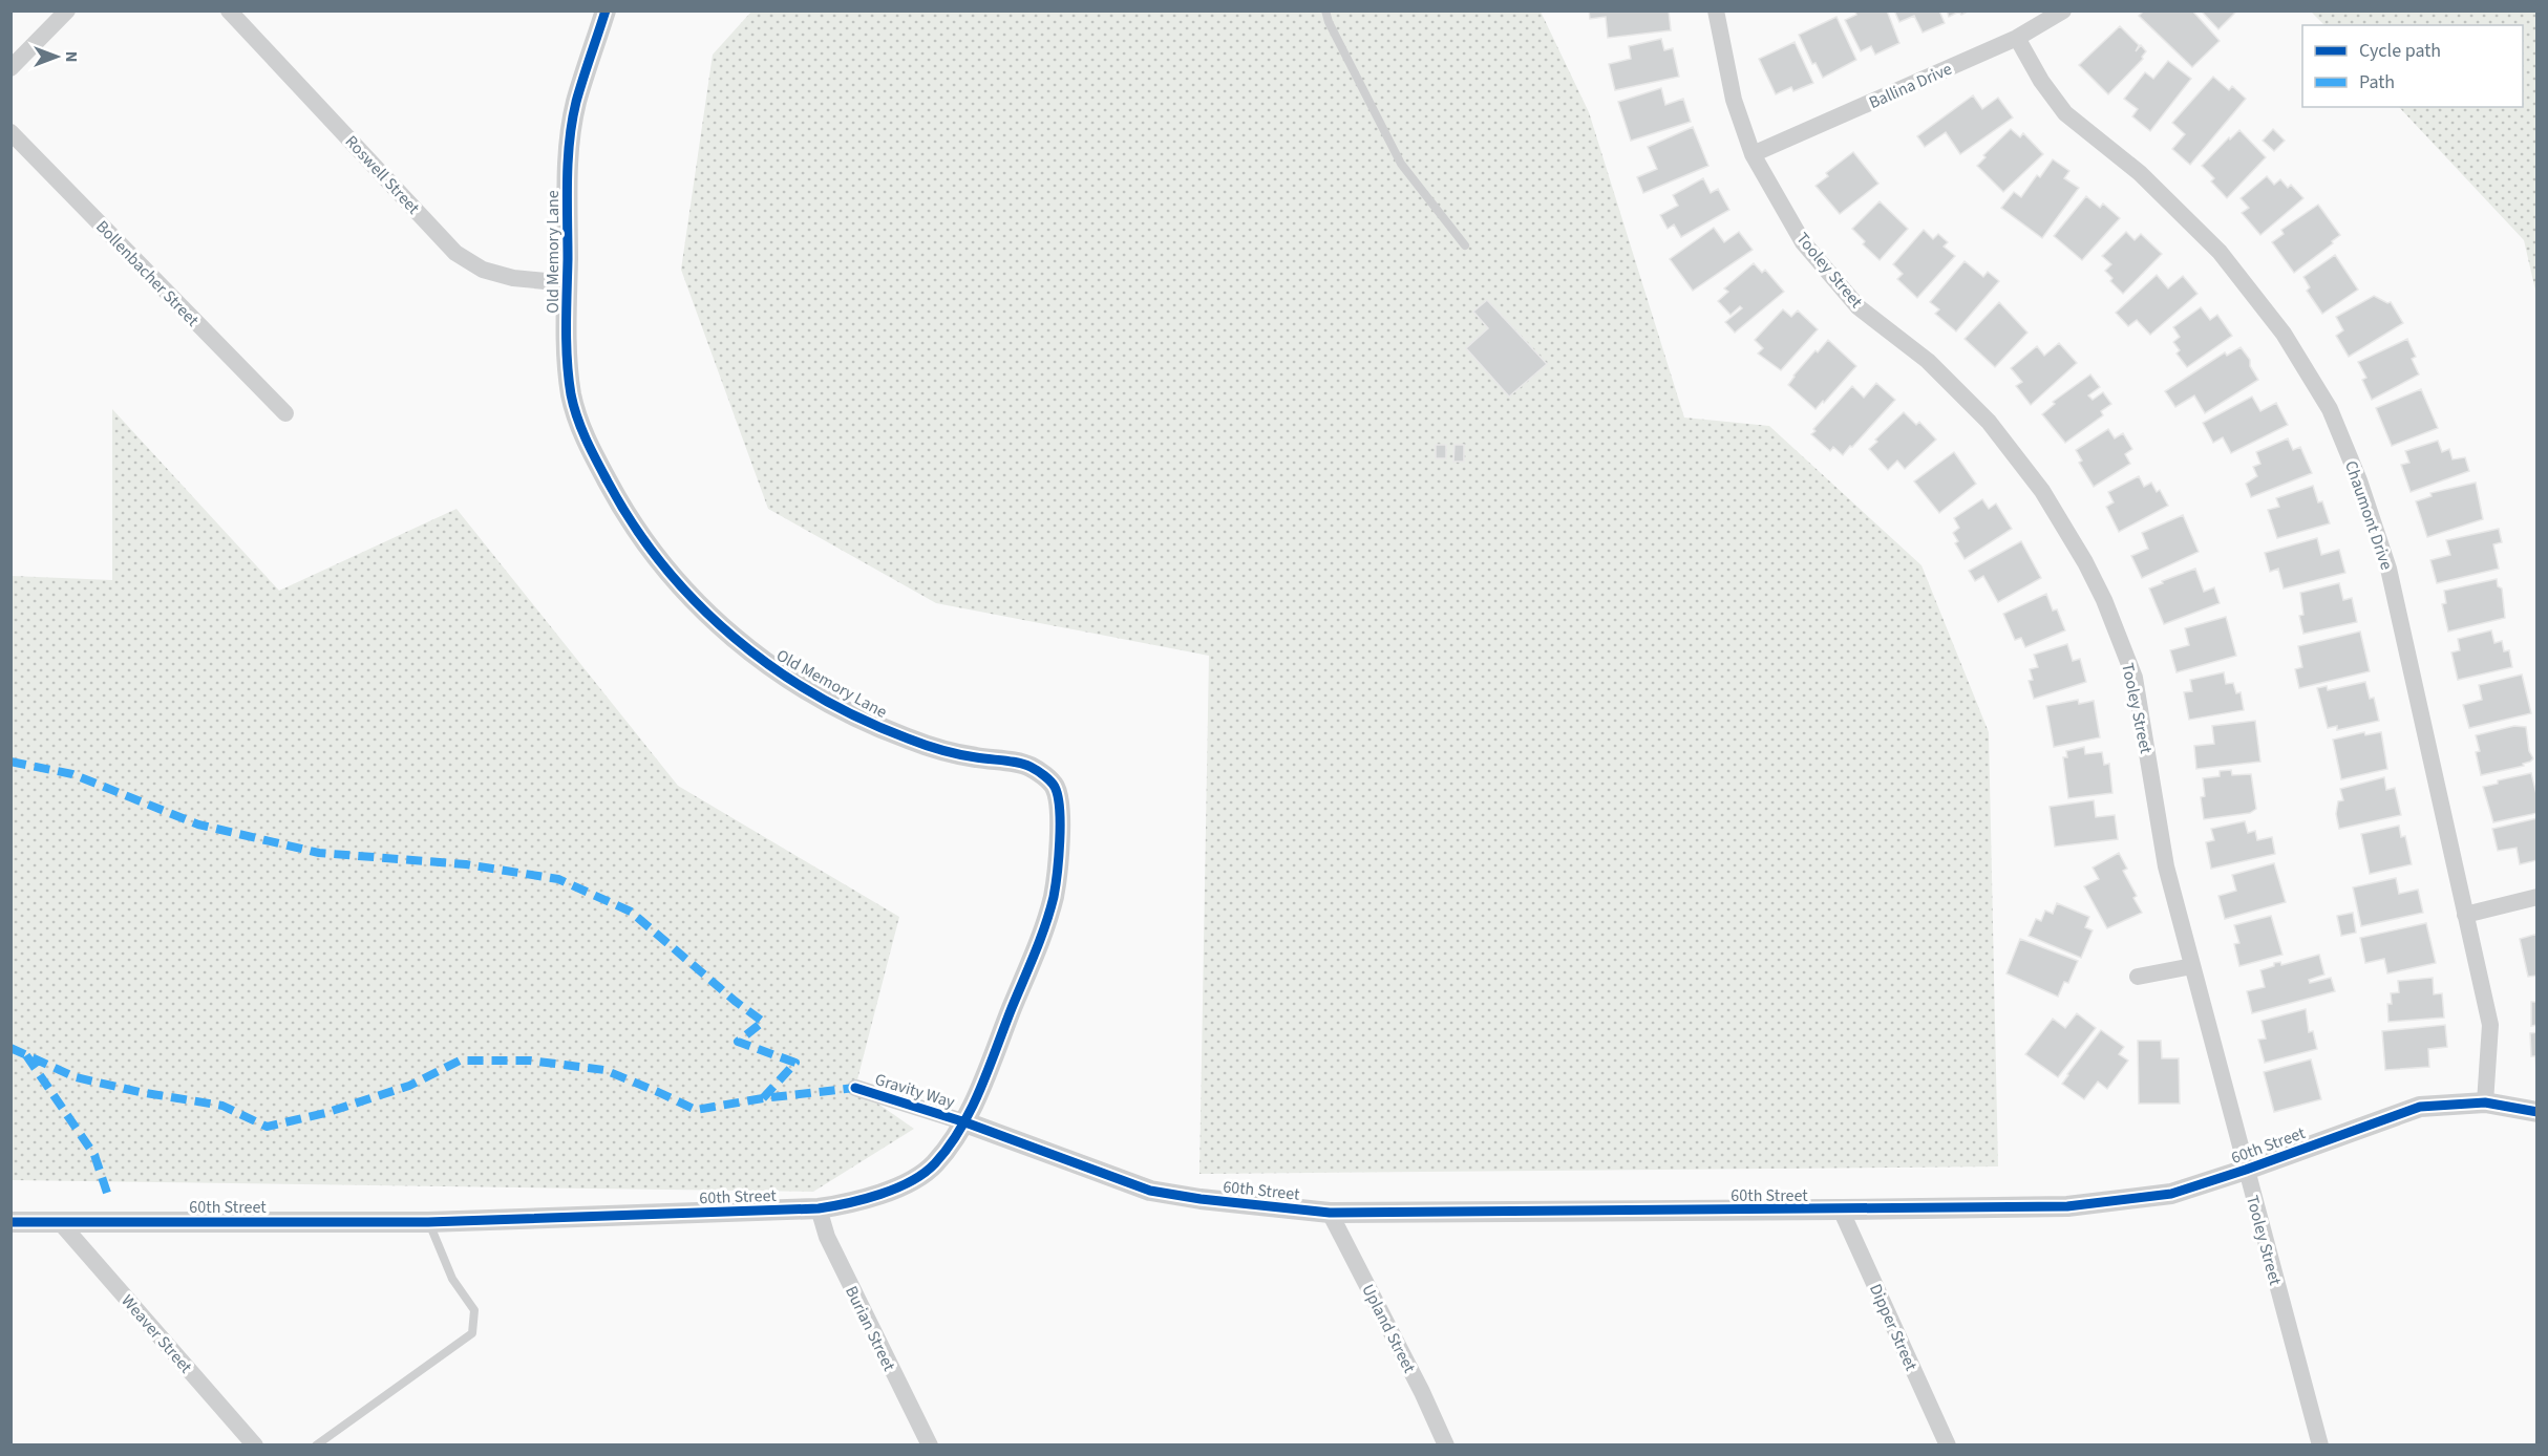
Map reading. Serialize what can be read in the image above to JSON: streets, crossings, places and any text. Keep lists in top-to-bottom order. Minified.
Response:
{"streets":{"street":["Ballina Drive","Roswell Street","Old Memory Lane","Tooley Street","Bollenbacher Street","Chaumont Drive","Gravity Way","60th Street","Dipper Street","Burian Street","Upland Street","Weaver Street"]},"crossings":[["Ballina Drive","Tooley Street"],["Ballina Drive","Chaumont Drive"],["Roswell Street","Old Memory Lane"],["Old Memory Lane","Gravity Way"],["Old Memory Lane","60th Street"],["Tooley Street","60th Street"],["Chaumont Drive","60th Street"],["Gravity Way","60th Street"],["60th Street","Dipper Street"],["60th Street","Burian Street"],["60th Street","Upland Street"],["60th Street","Weaver Street"]],"legend":["Cycle path","Path"],"north":"right"}
